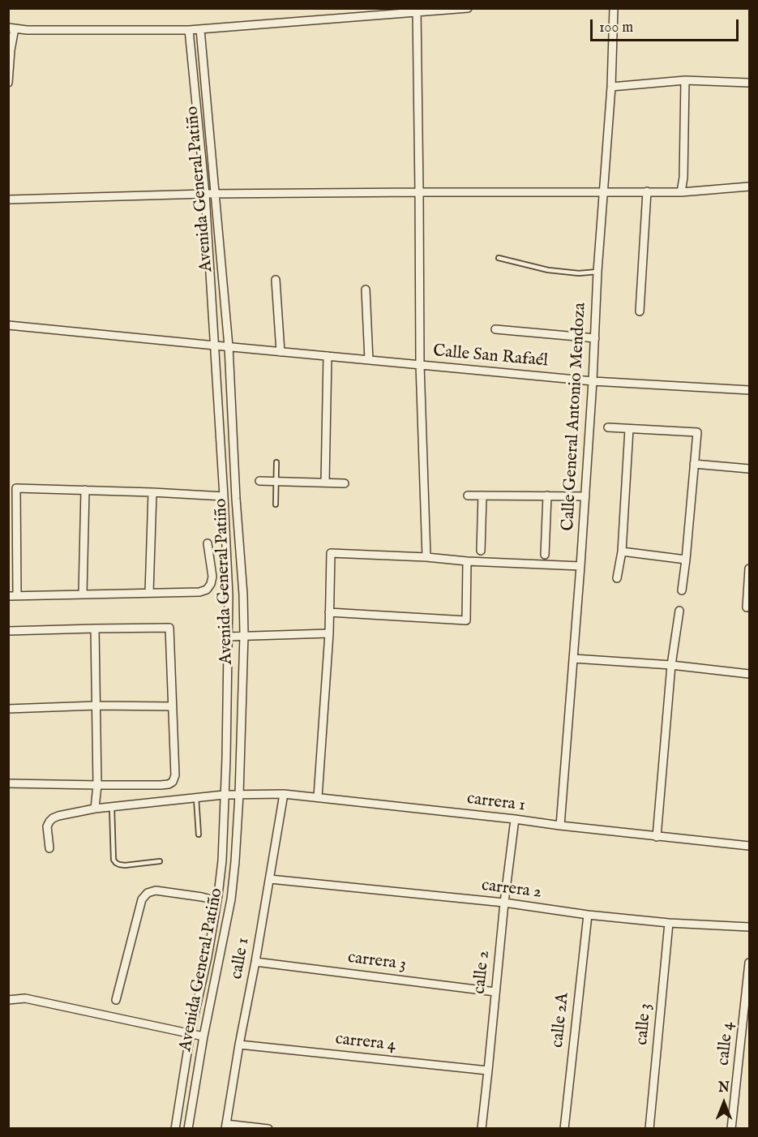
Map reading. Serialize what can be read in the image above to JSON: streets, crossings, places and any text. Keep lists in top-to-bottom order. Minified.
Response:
{"streets":{"street":["Avenida General Patiño","Calle San Rafaél","Calle General Antonio Mendoza","carrera 1","carrera 2","calle 1","carrera 3","calle 2","calle 2A","calle 3","carrera 4","calle 4"]},"crossings":[["Avenida General Patiño","Calle San Rafaél"],["Avenida General Patiño","carrera 1"],["Calle San Rafaél","Calle General Antonio Mendoza"],["Calle General Antonio Mendoza","carrera 1"],["carrera 1","calle 1"],["carrera 1","calle 2"],["carrera 2","calle 1"],["carrera 2","calle 2"],["carrera 2","calle 2A"],["carrera 2","calle 3"],["calle 1","carrera 3"],["calle 1","carrera 4"],["carrera 3","calle 2"],["calle 2","carrera 4"]],"scale_bar":"100 m","north":"top"}
